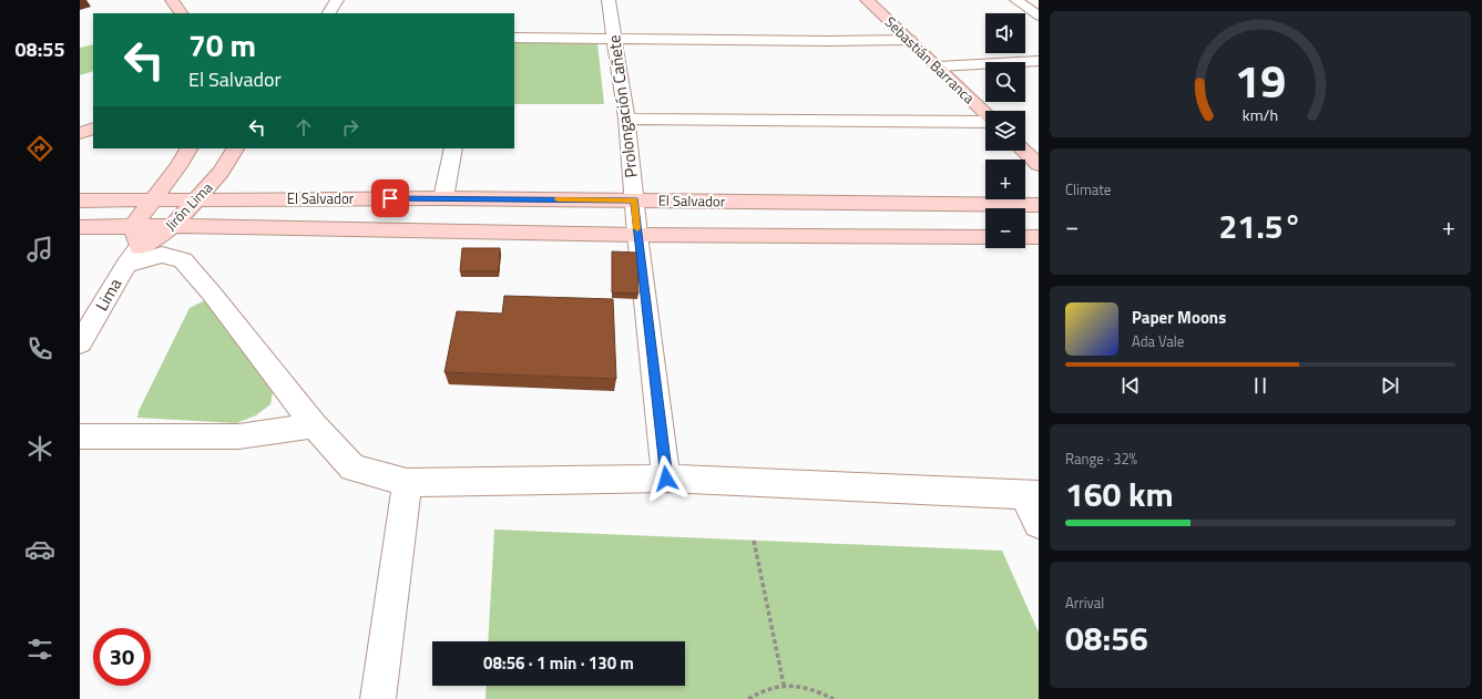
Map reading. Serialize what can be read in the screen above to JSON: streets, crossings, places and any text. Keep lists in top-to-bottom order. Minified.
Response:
{"streets":{"street":["Sebastián Barranca","Prolongación Cañete","El Salvador","Jirón Lima","Lima"]},"crossings":[["Prolongación Cañete","El Salvador"],["El Salvador","Jirón Lima"],["Jirón Lima","Lima"]],"page":{"tabs":"08:55","map_buttons":["+","−"],"turn":["70 m","El Salvador"],"tile":["Climate",["Range · 32%","160 km"],["Arrival","08:56"]],"heat":["−","21.5°","+"],"song":["Paper Moons","Ada Vale"],"limit":"30","trip":"08:56 · 1 min · 130 m","gauge":["19","km/h"]}}
